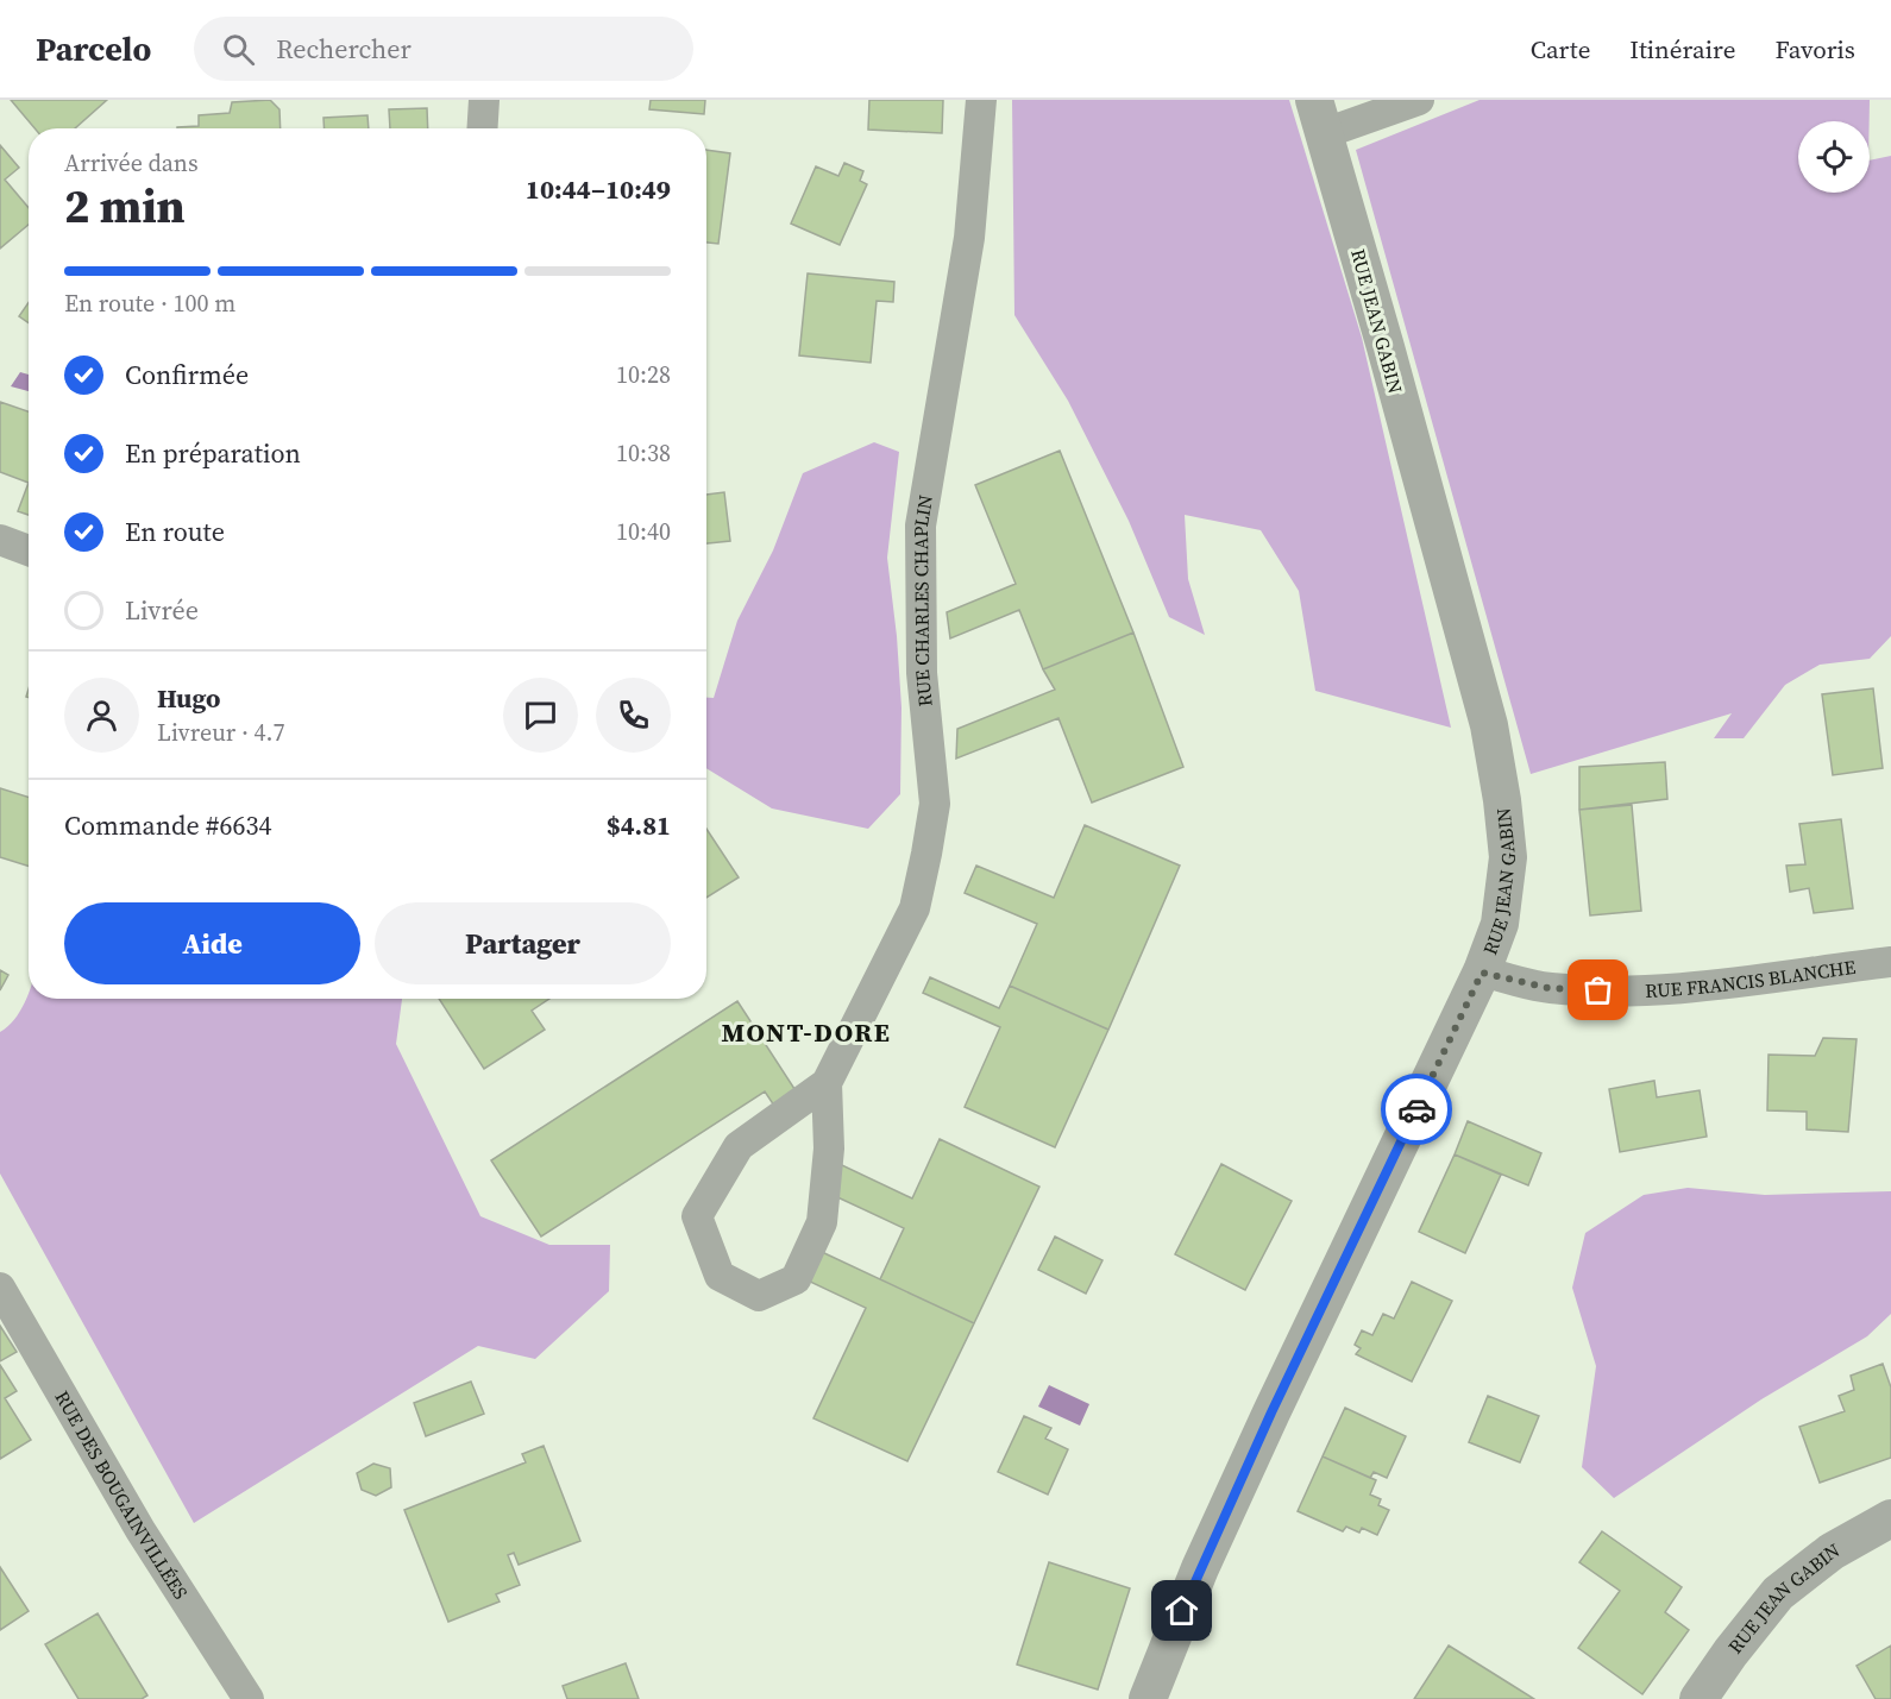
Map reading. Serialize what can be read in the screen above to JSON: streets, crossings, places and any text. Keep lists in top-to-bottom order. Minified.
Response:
{"streets":{"street":["RUE JEAN GABIN","RUE CHARLES CHAPLIN","RUE FRANCIS BLANCHE","RUE DES BOUGAINVILLÉES"]},"crossings":[["RUE JEAN GABIN","RUE FRANCIS BLANCHE"]],"districts":["MONT-DORE"],"page":{"header":"Parcelo","search":"Rechercher","nav":["Carte","Itinéraire","Favoris"],"heading":["2 min","Arrivée dans","10:44–10:49"],"panel":["Hugo","Livreur · 4.7","Commande #6634","$4.81"],"bar":"En route · 100 m","list":[["Confirmée","10:28"],["En préparation","10:38"],["En route","10:40"],"Livrée"],"buttons":["Aide","Partager"]}}
